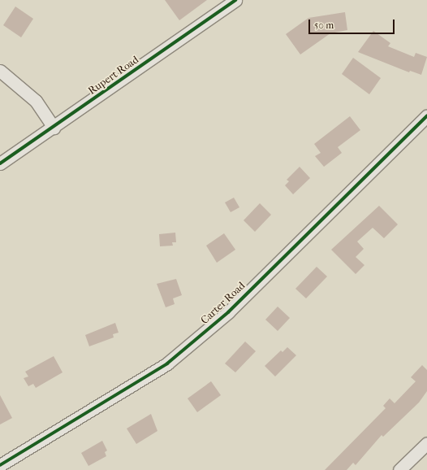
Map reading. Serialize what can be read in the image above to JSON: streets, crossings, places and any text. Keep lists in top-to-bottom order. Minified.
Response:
{"streets":{"street":["Rupert Road","Carter Road"]},"scale_bar":"50 m"}
